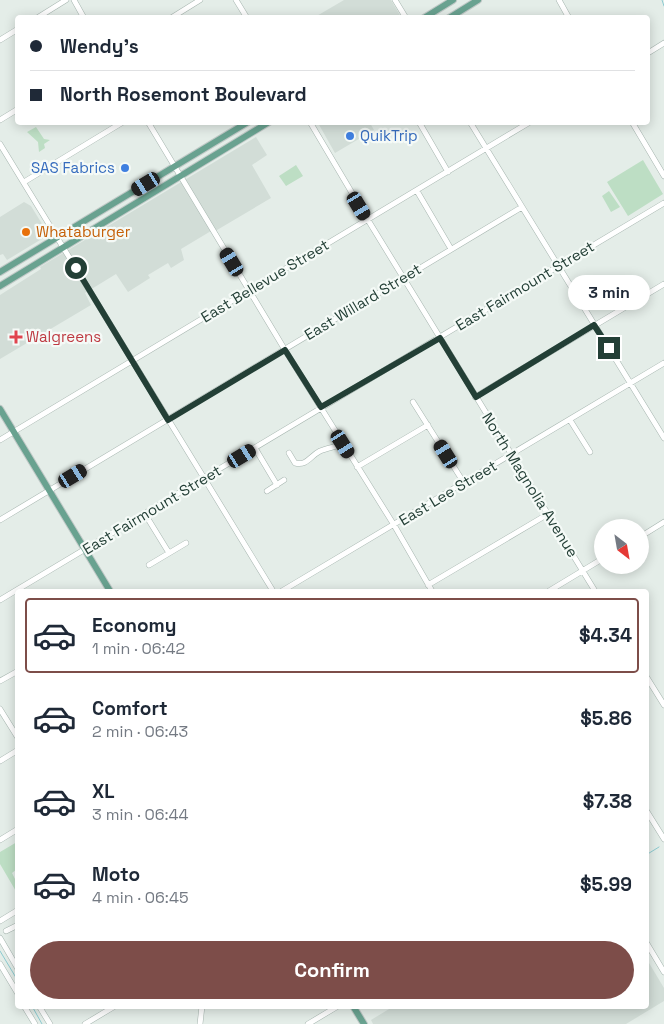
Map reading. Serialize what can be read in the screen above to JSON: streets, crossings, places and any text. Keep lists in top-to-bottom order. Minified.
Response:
{"streets":{"street":["East Bellevue Street","East Fairmount Street","East Willard Street","North Magnolia Avenue","East Lee Street"]},"crossings":[["East Bellevue Street","North Magnolia Avenue"],["East Fairmount Street","North Magnolia Avenue"],["East Willard Street","North Magnolia Avenue"],["North Magnolia Avenue","East Lee Street"]],"places":{"other":["QuikTrip","SAS Fabrics","Whataburger"],"health":["Walgreens"]},"north":"bottom right","page":{"banner":["Wendy's","North Rosemont Boulevard"],"bubble":"3 min","list":[{"name":"Economy","note":"1 min · 06:42","value":"$4.34"},{"name":"Comfort","note":"2 min · 06:43","value":"$5.86"},{"name":"XL","note":"3 min · 06:44","value":"$7.38"},{"name":"Moto","note":"4 min · 06:45","value":"$5.99"}],"buttons":"Confirm"}}
